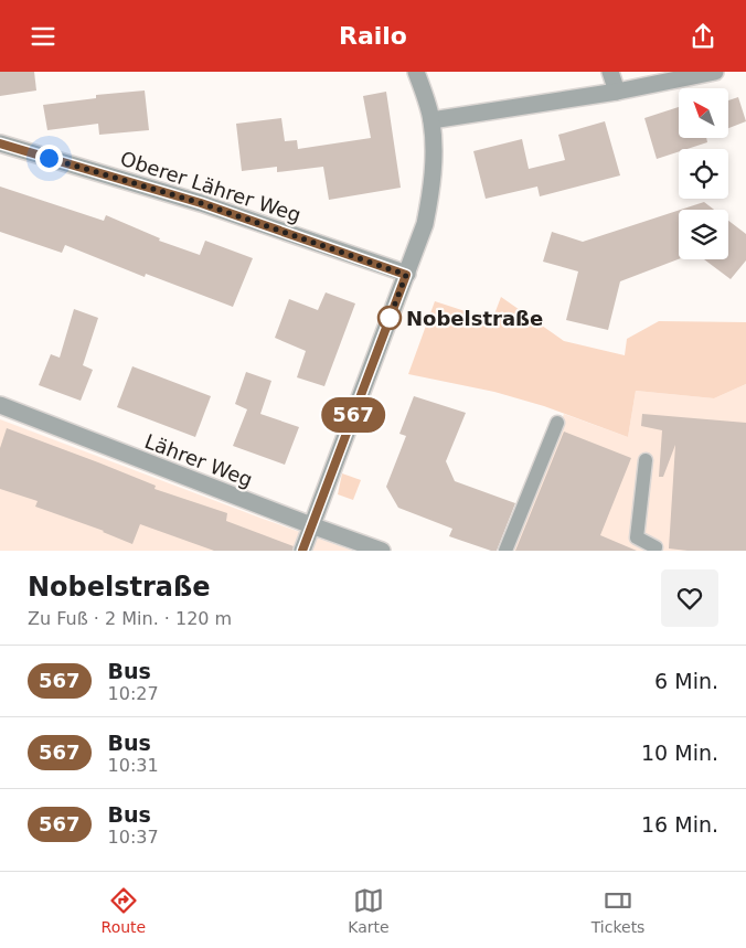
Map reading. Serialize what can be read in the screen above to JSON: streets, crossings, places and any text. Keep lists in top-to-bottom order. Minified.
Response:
{"streets":{"street":["Oberer Lährer Weg","Lährer Weg"]},"places":["Nobelstraße"],"lines":["bus line 567"],"north":"top left","page":{"header":"Railo","on_map":"567","heading":["Nobelstraße","Zu Fuß · 2 Min. · 120 m"],"list":[{"mark":"567","name":"Bus","note":"10:27","value":"6 Min."},{"mark":"567","name":"Bus","note":"10:31","value":"10 Min."},{"mark":"567","name":"Bus","note":"10:37","value":"16 Min."}],"tabs":["Route","Karte","Tickets"]}}
